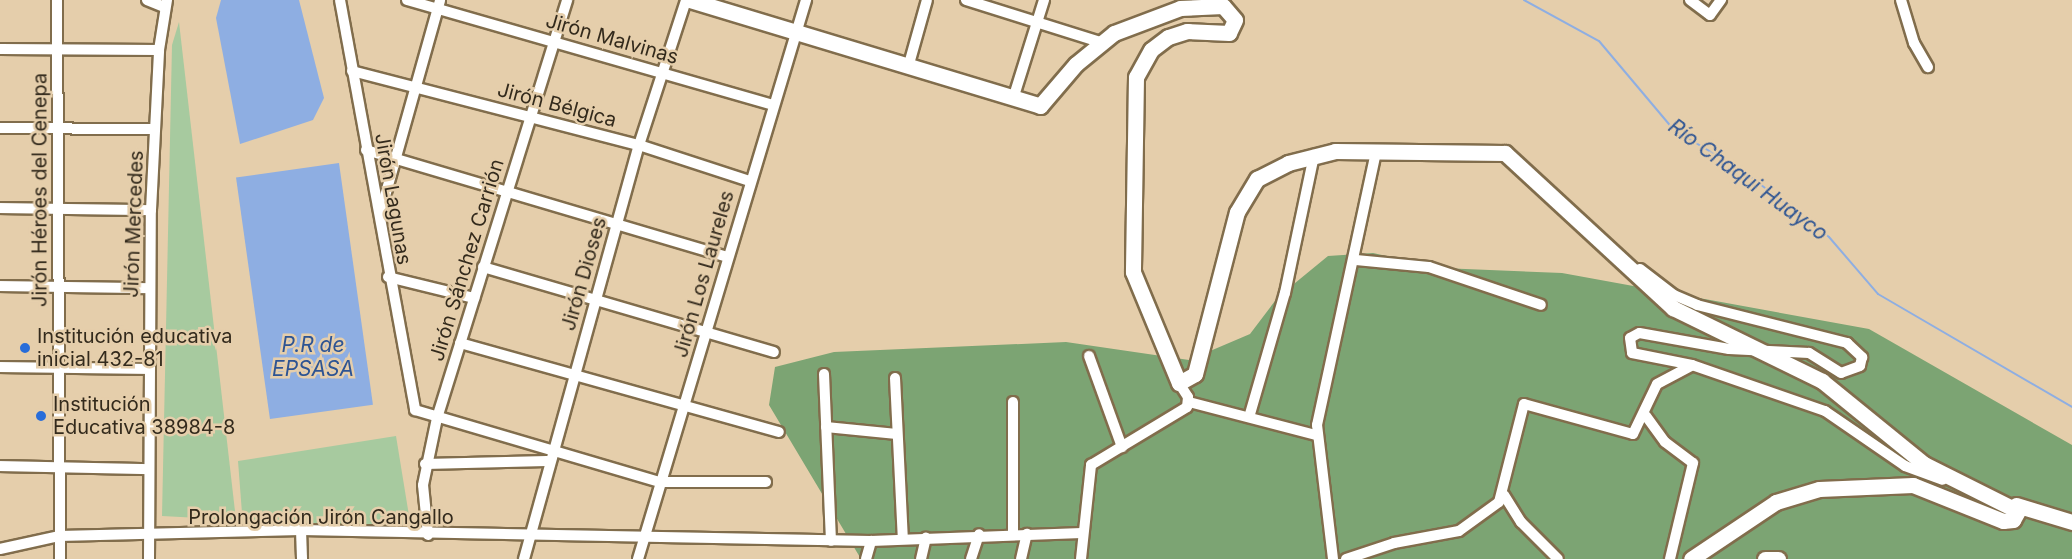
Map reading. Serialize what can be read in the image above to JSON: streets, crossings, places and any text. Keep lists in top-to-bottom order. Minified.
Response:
{"streets":{"street":["Jirón Malvinas","Jirón Bélgica","Jirón Héroes del Cenepa","Jirón Lagunas","Jirón Mercedes","Jirón Sánchez Carrión","Jirón Dioses","Jirón Los Laureles","Prolongación Jirón Cangallo"]},"crossings":[["Jirón Malvinas","Jirón Sánchez Carrión"],["Jirón Malvinas","Jirón Dioses"],["Jirón Malvinas","Jirón Los Laureles"],["Jirón Bélgica","Jirón Lagunas"],["Jirón Bélgica","Jirón Sánchez Carrión"],["Jirón Bélgica","Jirón Dioses"],["Jirón Bélgica","Jirón Los Laureles"],["Jirón Héroes del Cenepa","Prolongación Jirón Cangallo"],["Jirón Lagunas","Jirón Sánchez Carrión"],["Jirón Mercedes","Prolongación Jirón Cangallo"],["Jirón Sánchez Carrión","Prolongación Jirón Cangallo"],["Jirón Dioses","Prolongación Jirón Cangallo"],["Jirón Los Laureles","Prolongación Jirón Cangallo"]],"water":["Río Chaqui Huayco","P.R de EPSASA"],"places":["Institución educativa inicial 432-81","Institución Educativa 38984-8"]}
